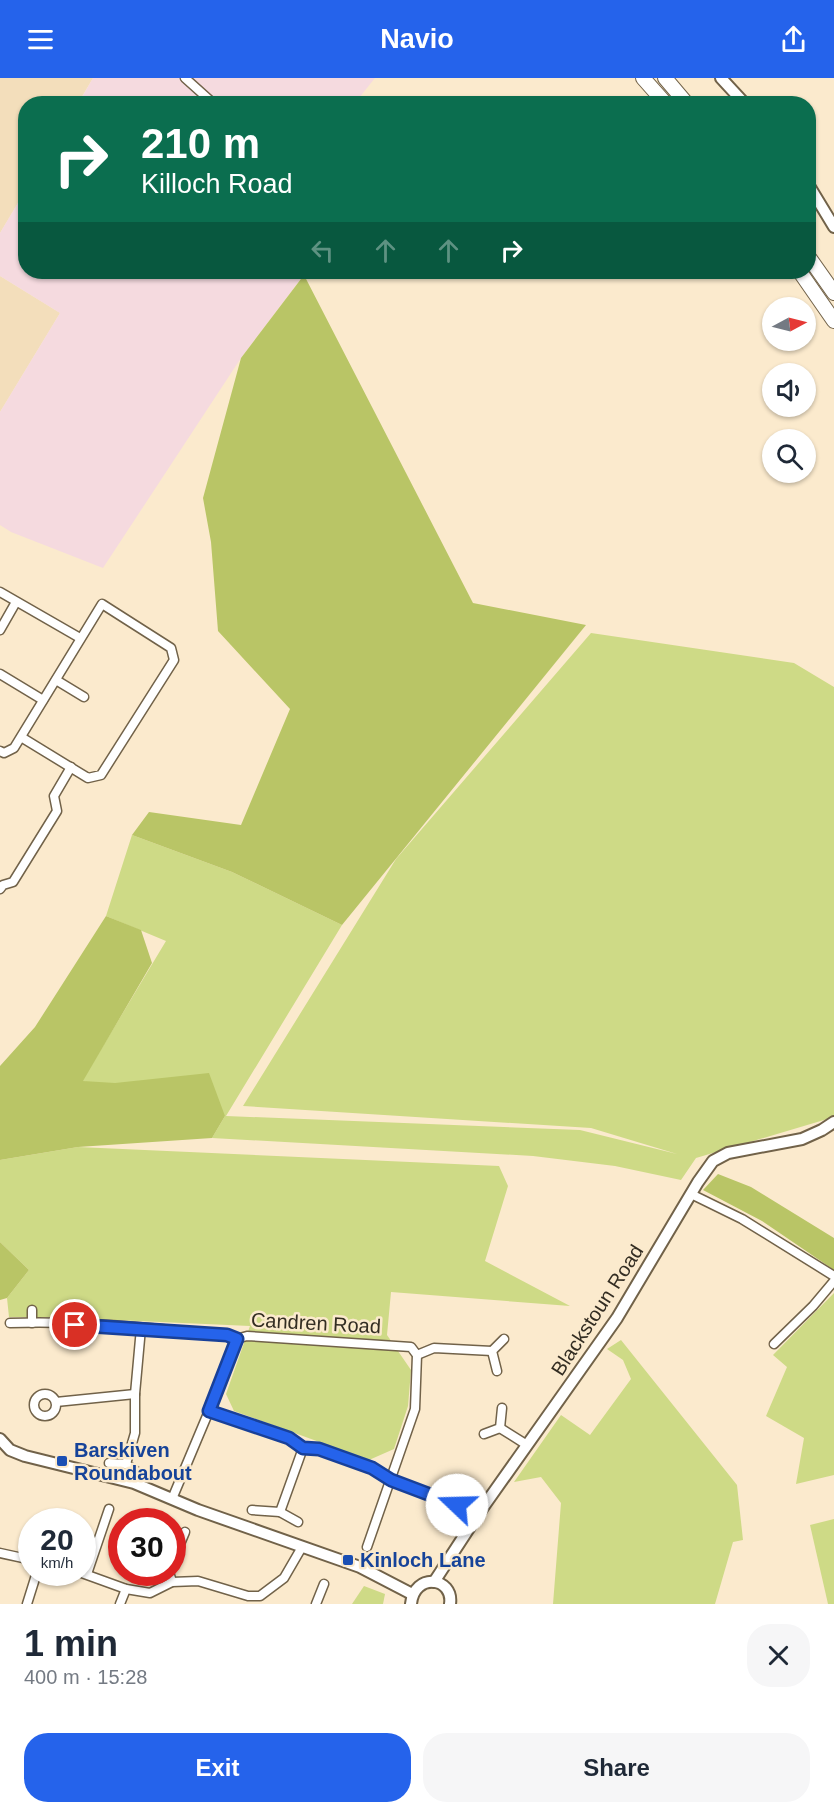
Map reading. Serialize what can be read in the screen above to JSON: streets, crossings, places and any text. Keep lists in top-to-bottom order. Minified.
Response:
{"streets":{"street":["Blackstoun Road","Candren Road"]},"places":{"transit":["Barskiven Roundabout","Kinloch Lane"]},"north":"right","page":{"header":"Navio","turn":["210 m","Killoch Road"],"speed":"20 km/h","limit":"30","heading":["1 min","400 m · 15:28"],"buttons":["Exit","Share"]}}
